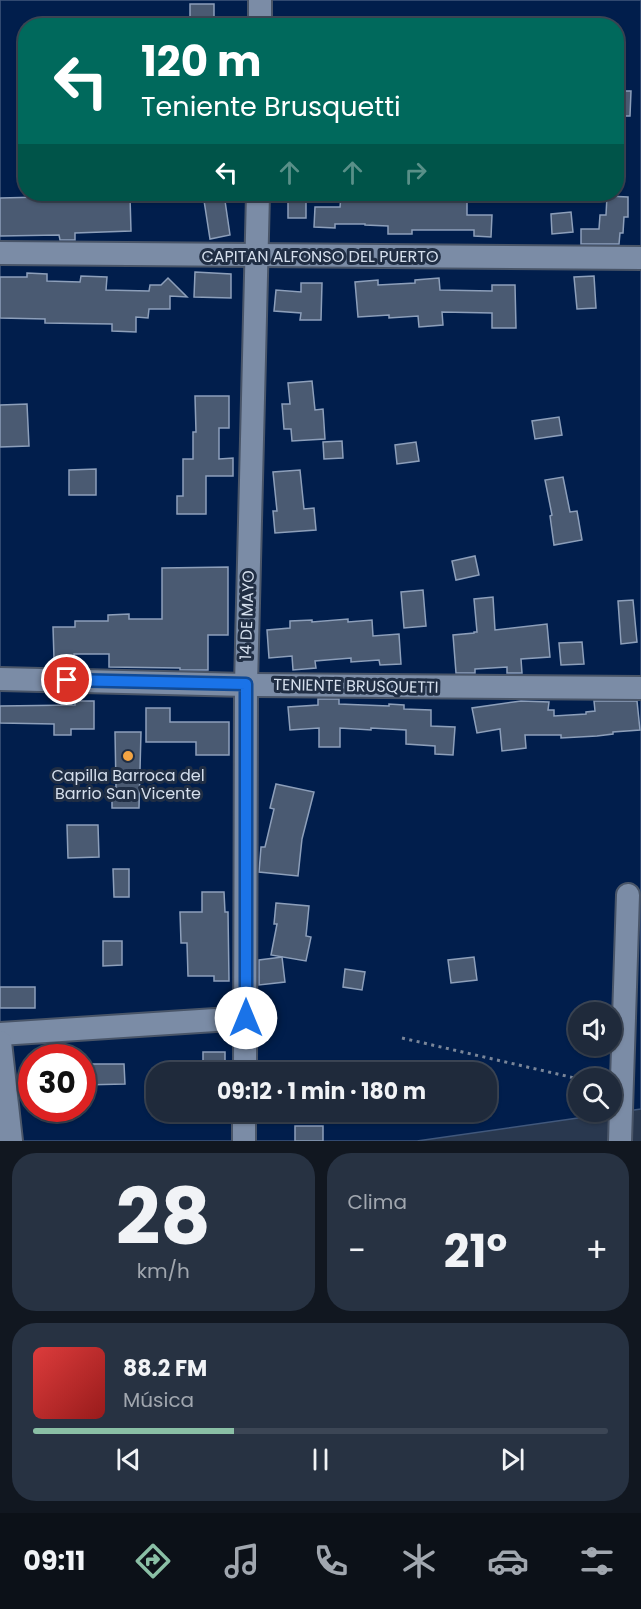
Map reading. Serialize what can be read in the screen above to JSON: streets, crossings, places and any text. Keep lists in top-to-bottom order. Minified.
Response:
{"streets":{"street":["CAPITAN ALFONSO DEL PUERTO","14 DE MAYO","TENIENTE BRUSQUETTI"]},"crossings":[["CAPITAN ALFONSO DEL PUERTO","14 DE MAYO"],["14 DE MAYO","TENIENTE BRUSQUETTI"]],"places":["Capilla Barroca del Barrio San Vicente"],"page":{"turn":["120 m","Teniente Brusquetti"],"limit":"30","trip":"09:12 · 1 min · 180 m","tile":[["28","km/h"],"Clima"],"heat":["−","21°","+"],"song":["88.2 FM","Música"],"tabs":"09:11"}}
